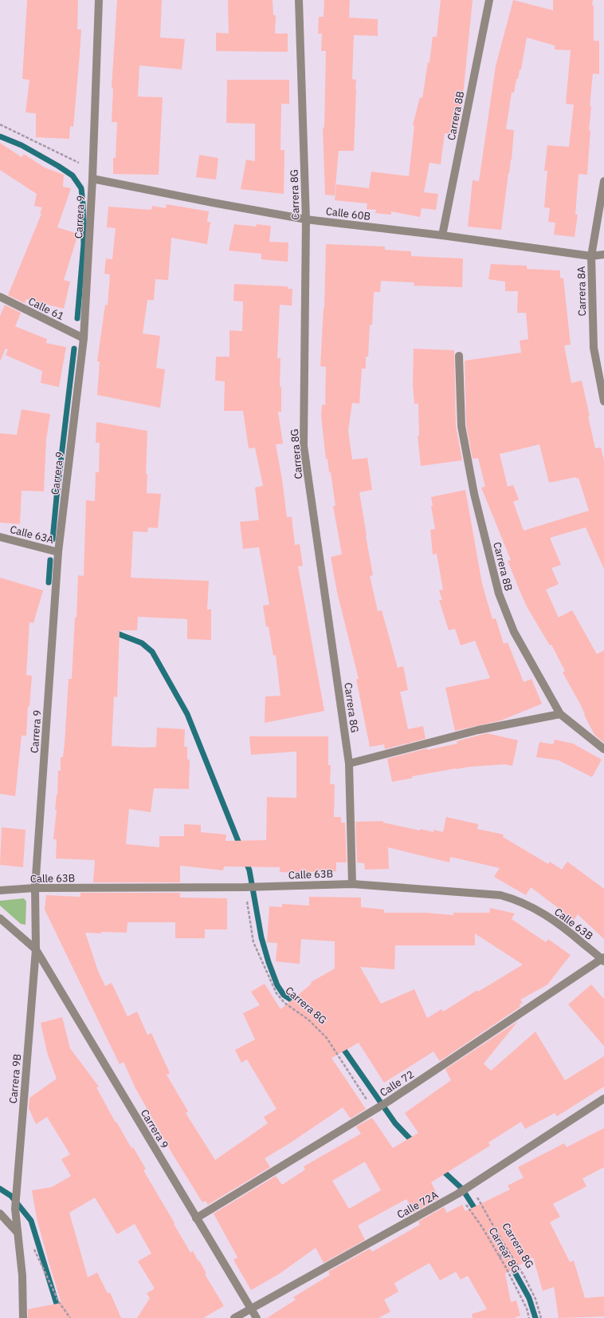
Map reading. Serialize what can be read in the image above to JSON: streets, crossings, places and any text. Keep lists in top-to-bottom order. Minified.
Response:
{"streets":{"street":["Carrera 8B","Carrera 8G","Calle 60B","Carrera 9","Carrera 8A","Calle 61","Calle 63A","Calle 63B","Carrera 9B","Calle 72","Calle 72A"],"path":["Carrear 8G"]},"crossings":[["Carrera 8B","Calle 60B"],["Carrera 8G","Calle 60B"],["Carrera 8G","Calle 63B"],["Carrera 8G","Calle 72"],["Carrera 8G","Calle 72A"],["Calle 60B","Carrera 9"],["Calle 60B","Carrera 8A"],["Carrera 9","Calle 61"],["Carrera 9","Calle 63A"],["Carrera 9","Calle 63B"],["Carrera 9","Carrera 9B"],["Carrera 9","Calle 72"],["Carrera 9","Calle 72A"],["Calle 63B","Calle 72"],["Calle 72A","Carrear 8G"]]}
